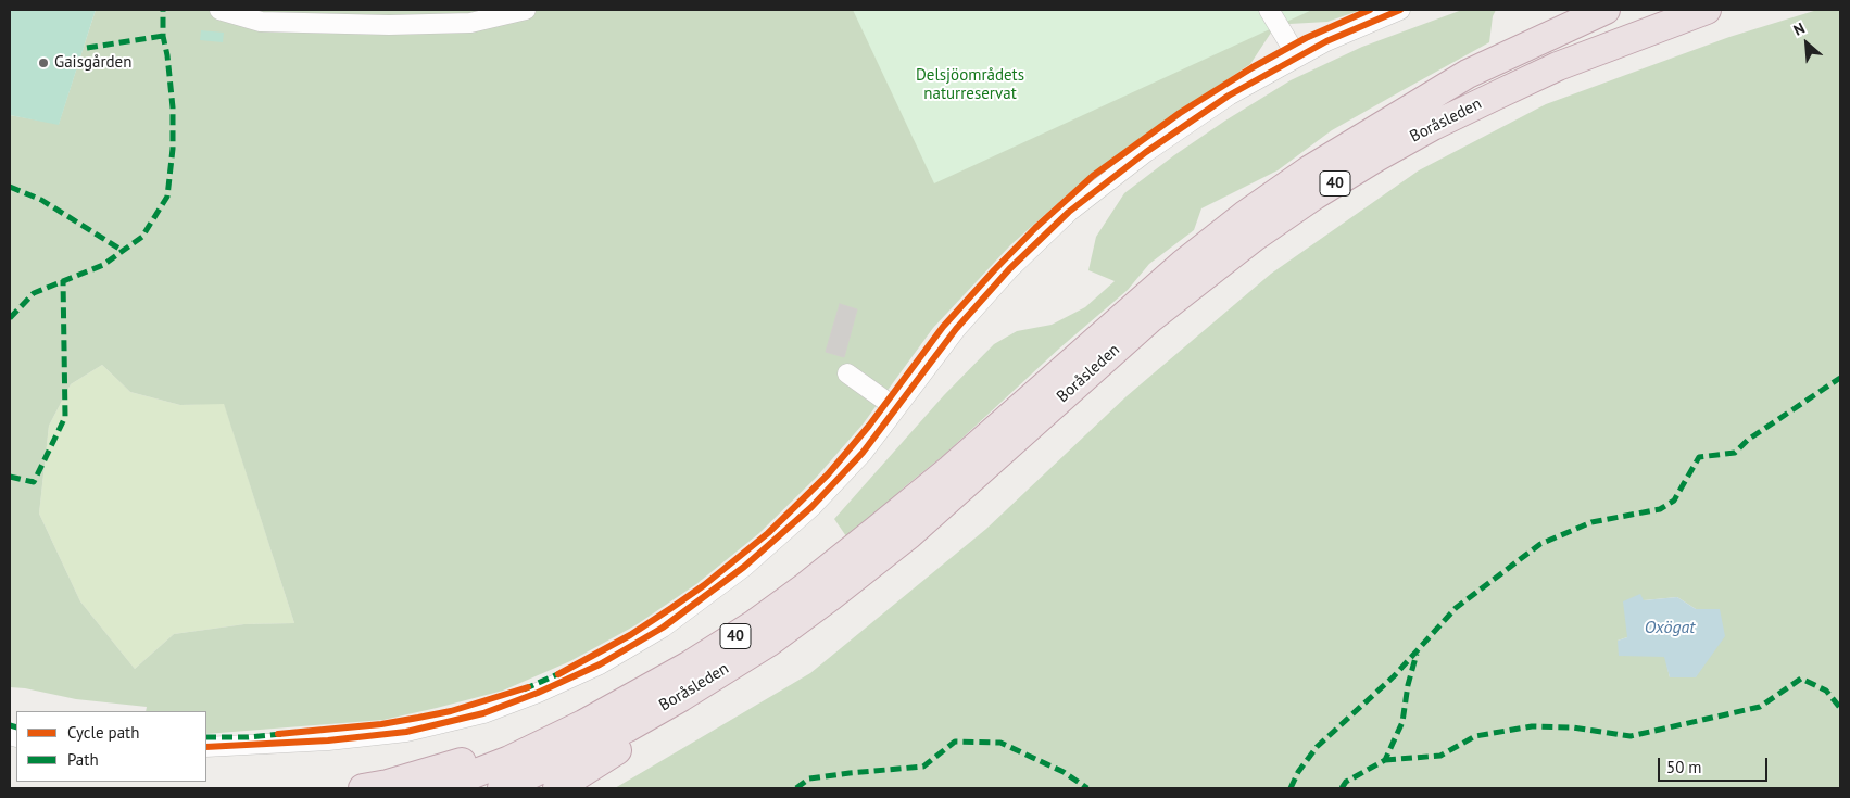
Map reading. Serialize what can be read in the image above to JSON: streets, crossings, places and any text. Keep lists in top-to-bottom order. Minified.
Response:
{"streets":{"highway":["Boråsleden","40"]},"water":["Oxögat"],"parks":["Delsjöområdets naturreservat"],"places":["Gaisgården"],"legend":["Cycle path","Path"],"scale_bar":"50 m","north":"top left"}
